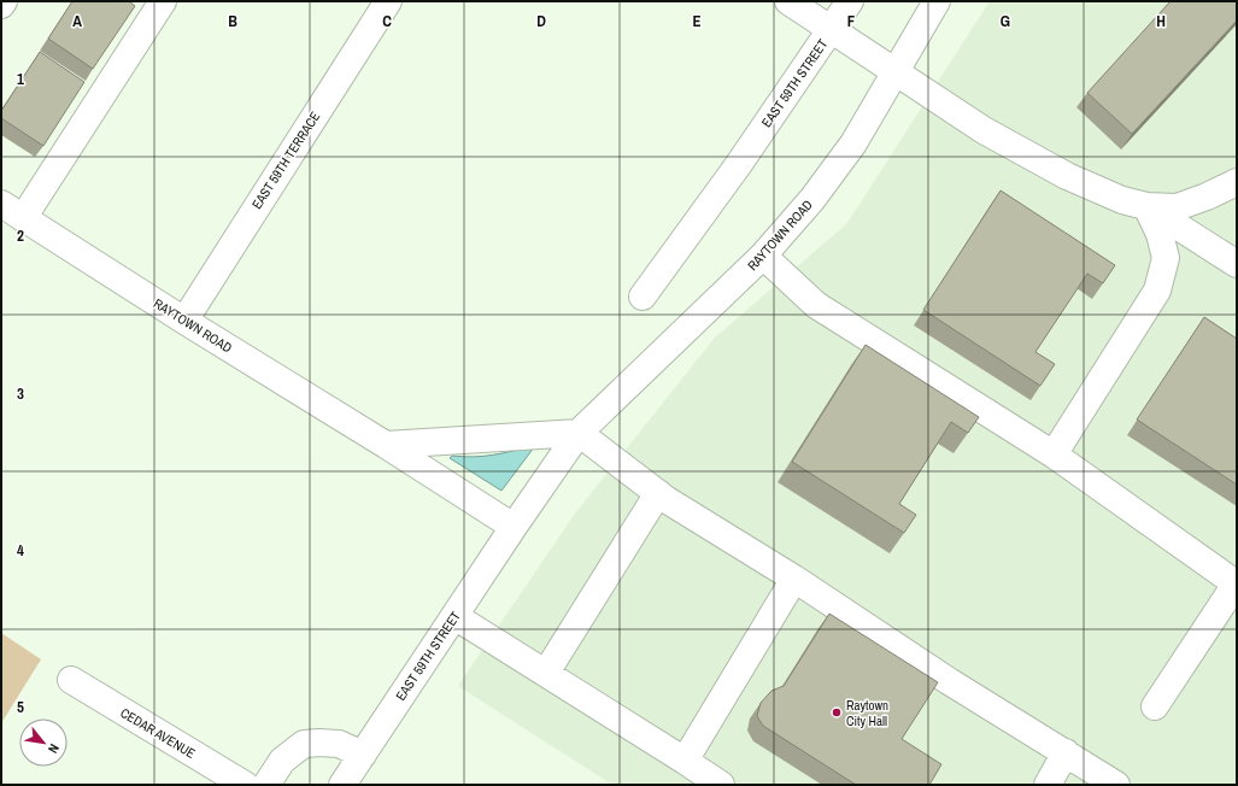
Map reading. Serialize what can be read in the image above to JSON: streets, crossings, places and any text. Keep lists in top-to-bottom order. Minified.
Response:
{"streets":{"street":["EAST 59TH STREET","EAST 59TH TERRACE","RAYTOWN ROAD","CEDAR AVENUE"]},"crossings":[["EAST 59TH STREET","RAYTOWN ROAD"],["EAST 59TH TERRACE","RAYTOWN ROAD"]],"places":["Raytown City Hall"],"north":"bottom right","grid":{"columns":["A","B","C","D","E","F","G","H"],"rows":["1","2","3","4","5"]}}
